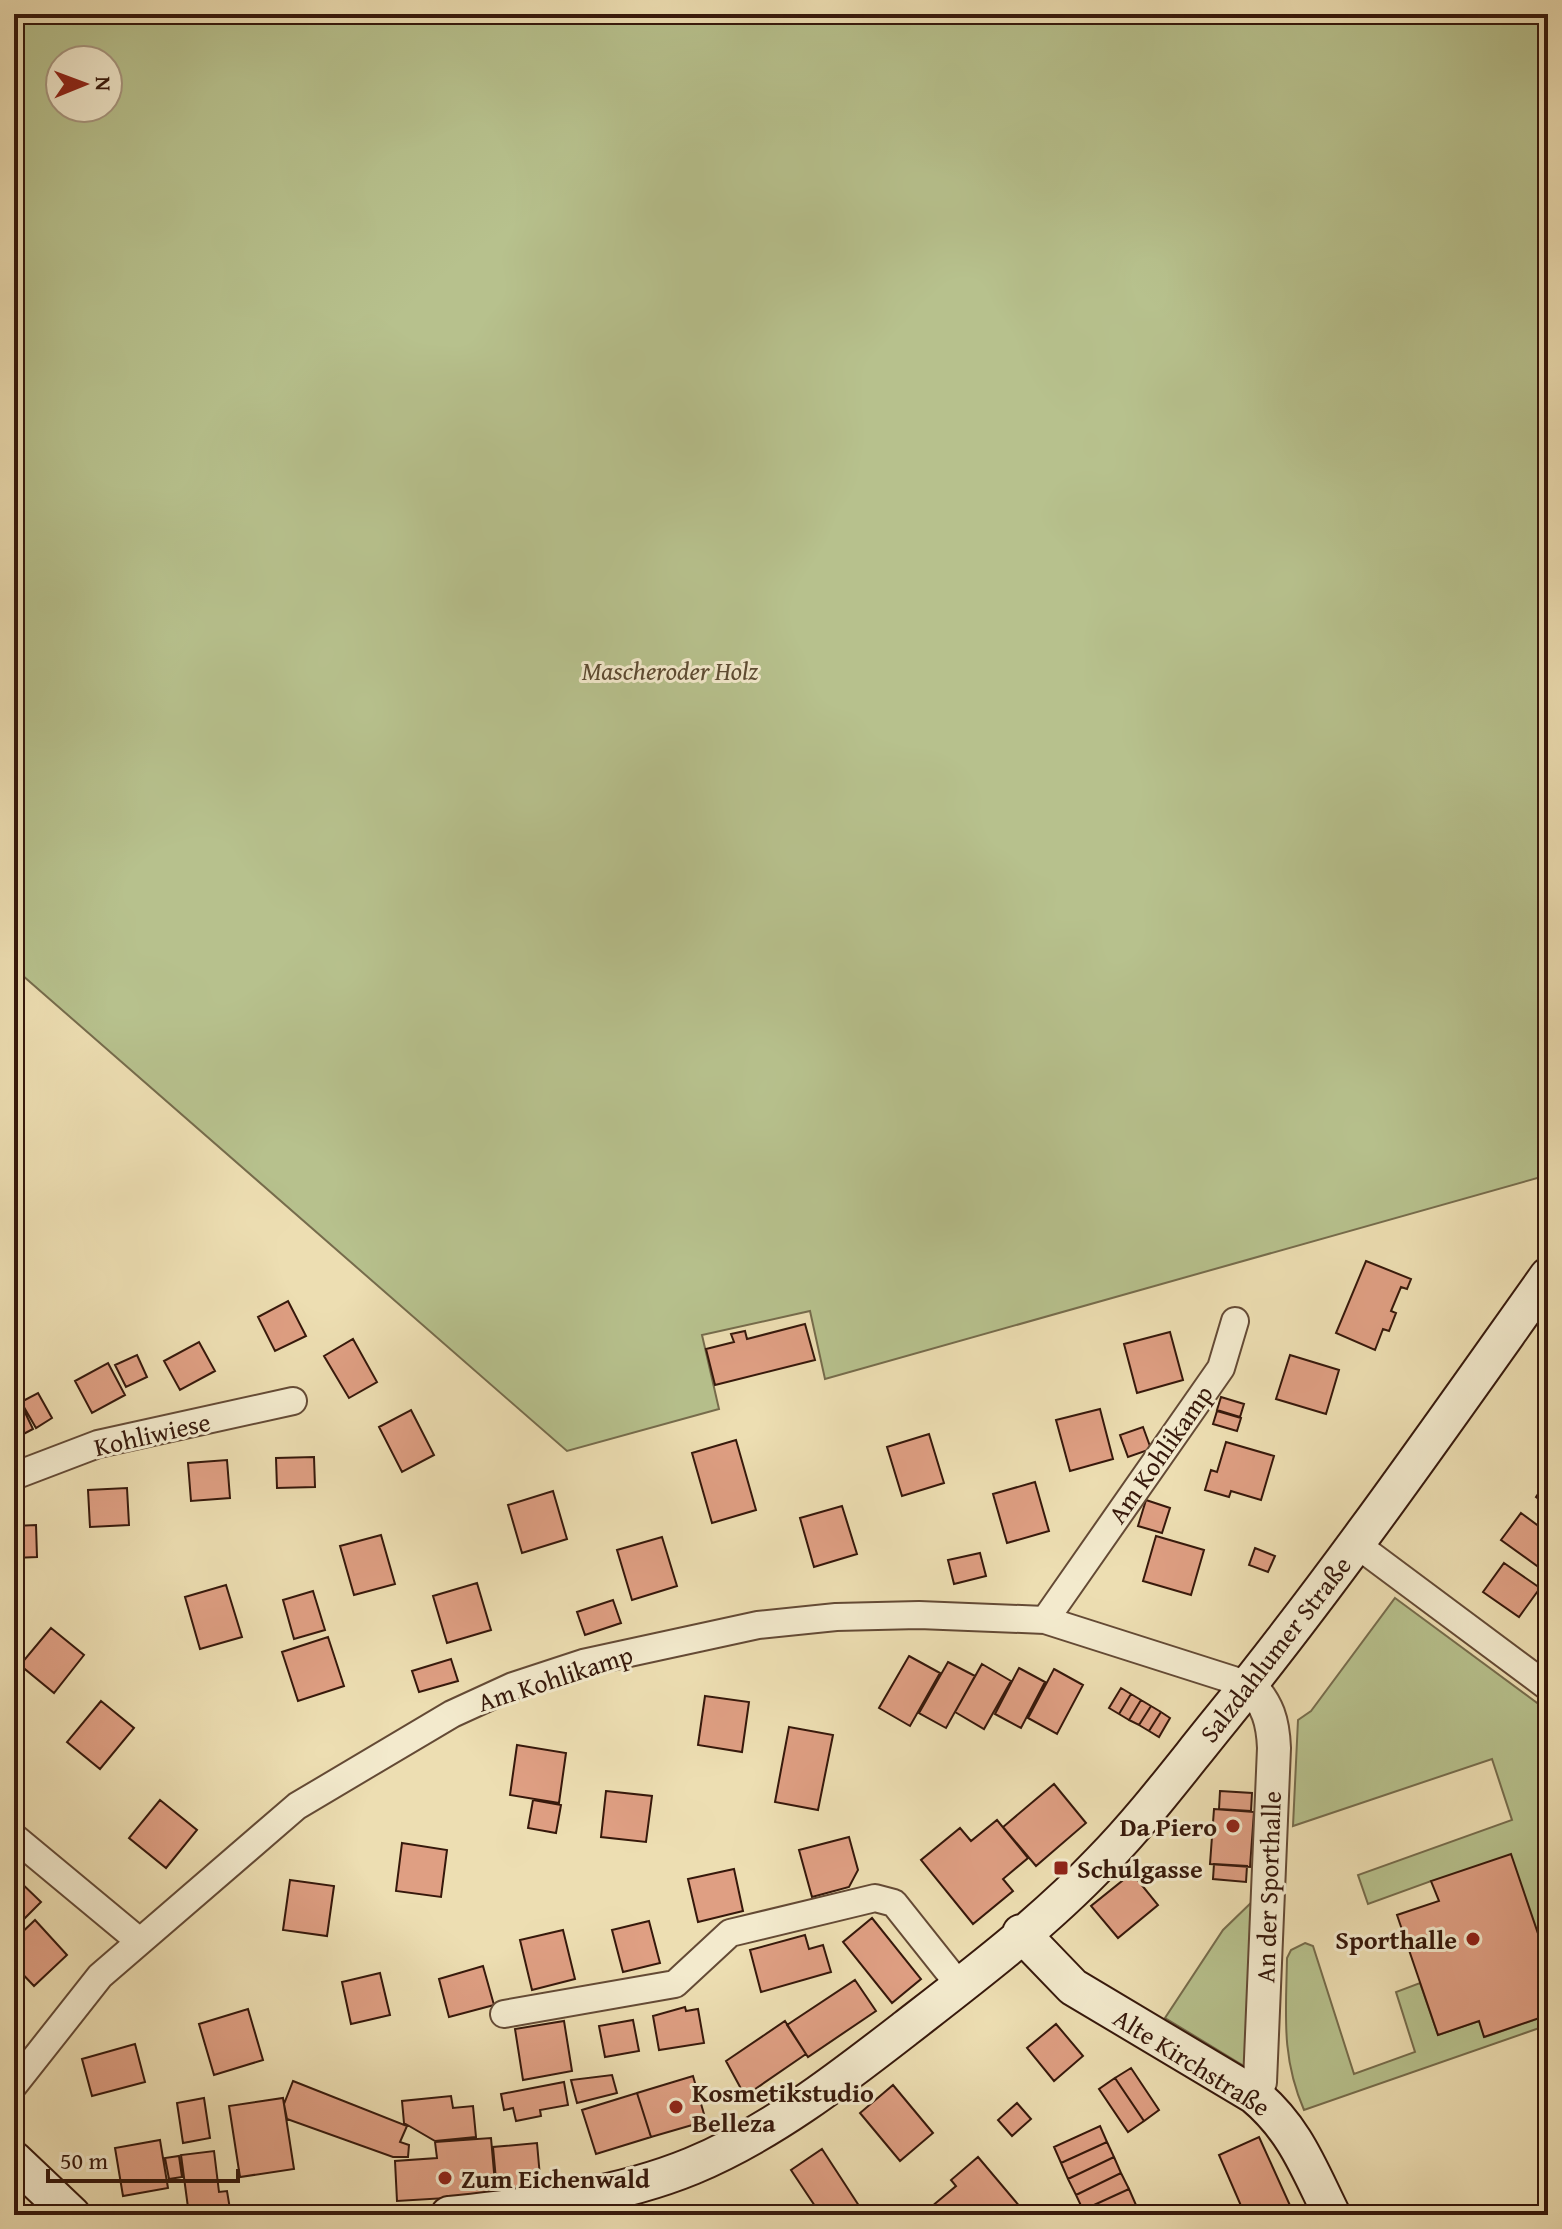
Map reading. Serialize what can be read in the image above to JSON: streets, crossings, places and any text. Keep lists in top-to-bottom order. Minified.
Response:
{"streets":{"main road":["Salzdahlumer Straße","Alte Kirchstraße"],"street":["Kohliwiese","Am Kohlikamp","An der Sporthalle"]},"crossings":[["Am Kohlikamp","Salzdahlumer Straße"],["Am Kohlikamp","An der Sporthalle"],["Salzdahlumer Straße","An der Sporthalle"],["Salzdahlumer Straße","Alte Kirchstraße"],["An der Sporthalle","Alte Kirchstraße"]],"parks":["Mascheroder Holz"],"places":{"other":["Da Piero","Sporthalle","Kosmetikstudio Belleza","Zum Eichenwald"],"transit":["Schulgasse"]},"scale_bar":"50 m","north":"right"}
